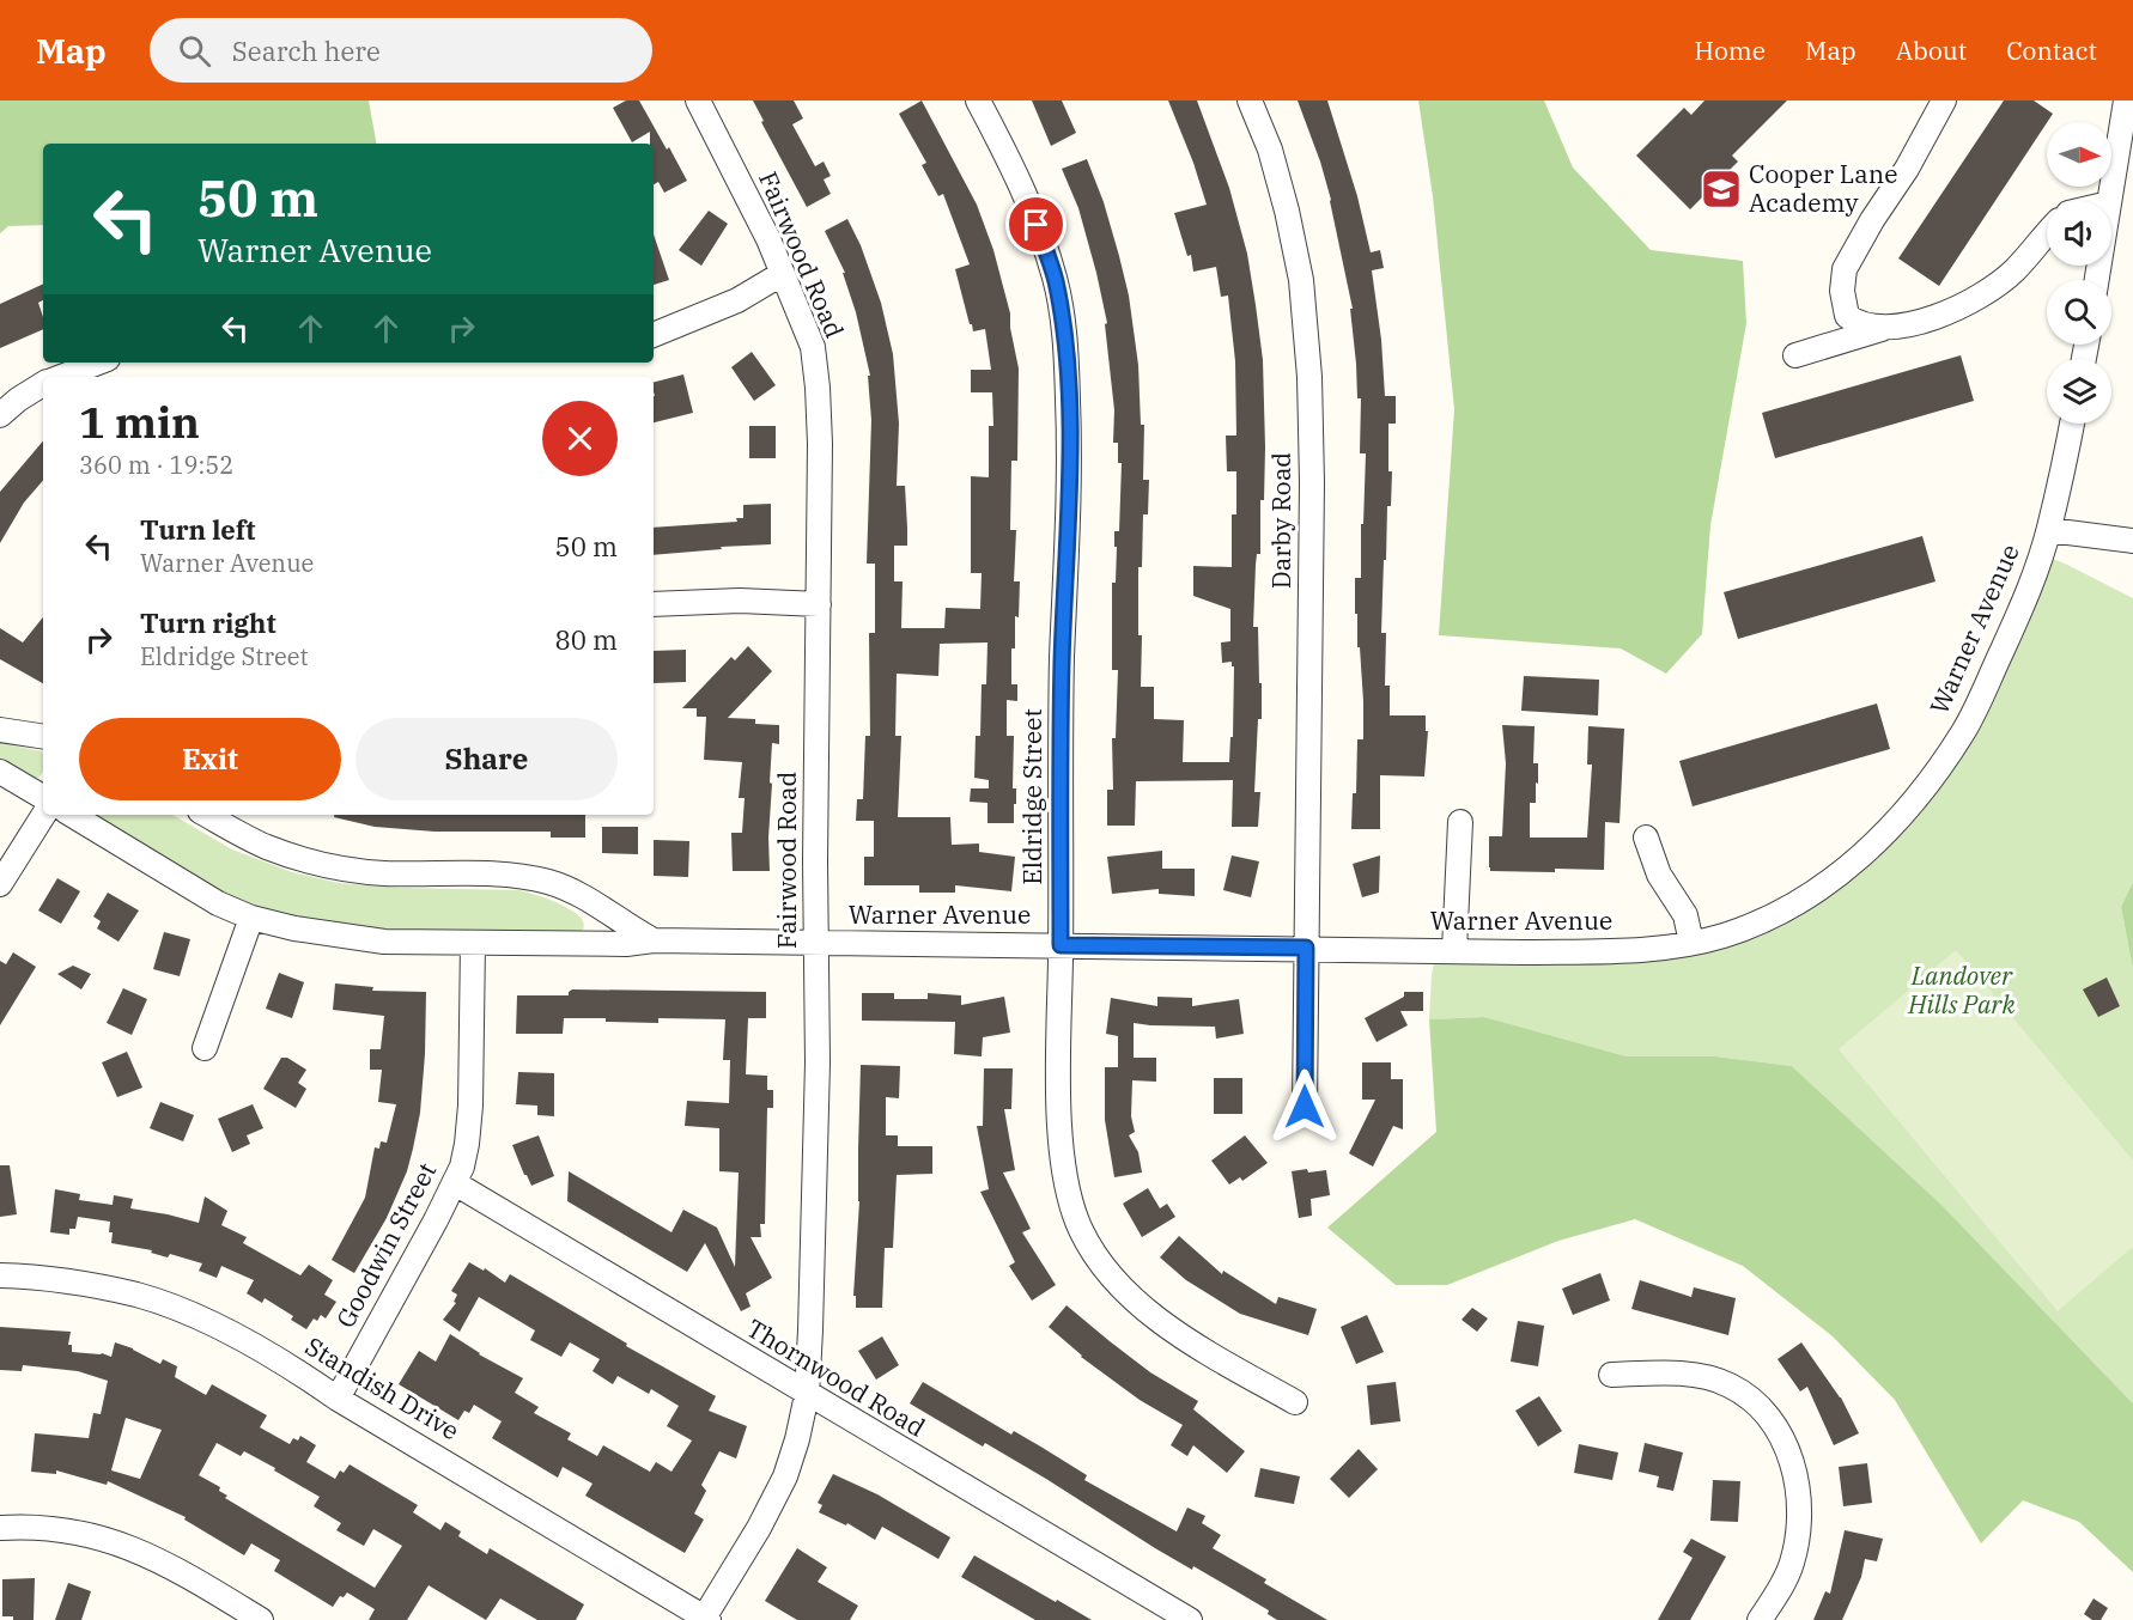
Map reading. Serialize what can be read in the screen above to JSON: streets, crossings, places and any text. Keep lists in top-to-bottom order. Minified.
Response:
{"streets":{"street":["Fairwood Road","Darby Road","Warner Avenue","Eldridge Street","Goodwin Street","Thornwood Road","Standish Drive"]},"crossings":[["Fairwood Road","Warner Avenue"],["Fairwood Road","Thornwood Road"],["Fairwood Road","Standish Drive"],["Darby Road","Warner Avenue"],["Warner Avenue","Eldridge Street"],["Warner Avenue","Goodwin Street"],["Goodwin Street","Thornwood Road"],["Goodwin Street","Standish Drive"]],"parks":["Landover Hills Park"],"places":{"school or university":["Cooper Lane Academy"]},"north":"right","page":{"header":"Map","search":"Search here","nav":["Home","Map","About","Contact"],"turn":["50 m","Warner Avenue"],"heading":["1 min","360 m · 19:52"],"list":[{"name":"Turn left","note":"Warner Avenue","value":"50 m"},{"name":"Turn right","note":"Eldridge Street","value":"80 m"}],"buttons":["Exit","Share"]}}
